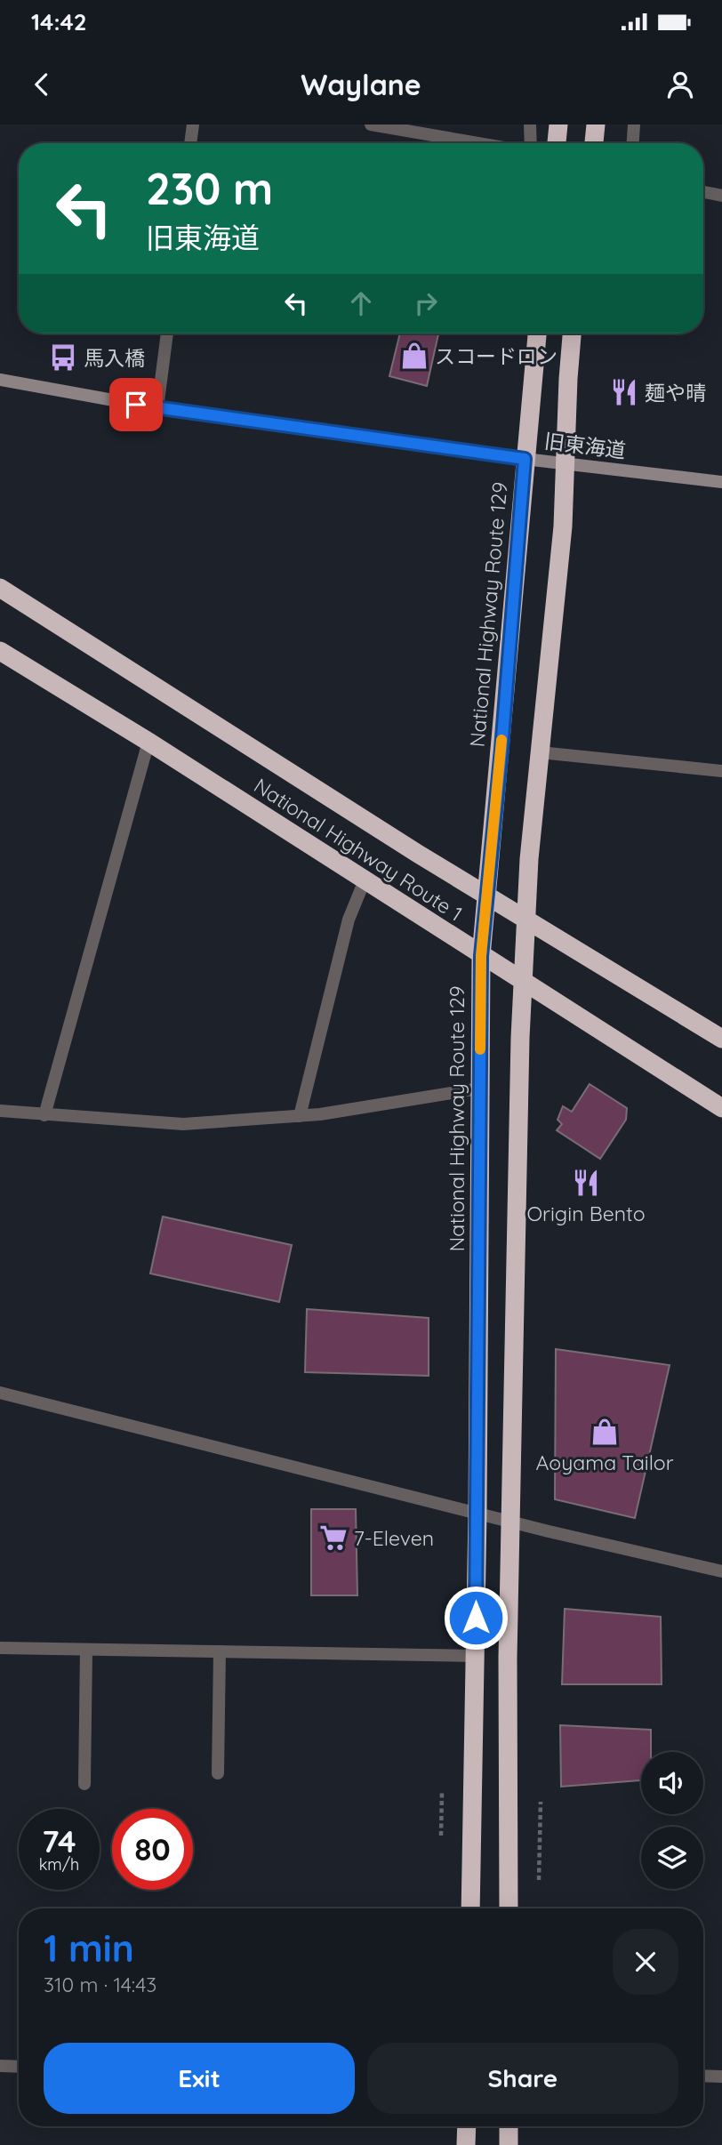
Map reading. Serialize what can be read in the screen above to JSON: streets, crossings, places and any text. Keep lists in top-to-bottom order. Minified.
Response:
{"streets":{"highway":["National Highway Route 129","National Highway Route 1"],"street":["旧東海道"]},"crossings":[["旧東海道","National Highway Route 129"],["National Highway Route 129","National Highway Route 1"]],"places":{"shop":["スコードロン","Aoyama Tailor"],"bus stop":["馬入橋"],"restaurant":["麺や晴","Origin Bento"],"supermarket":["7-Eleven"]},"page":{"status":"14:42","header":"Waylane","turn":["230 m","旧東海道"],"speed":"74 km/h","limit":"80","heading":["1 min","310 m · 14:43"],"buttons":["Exit","Share"]}}
